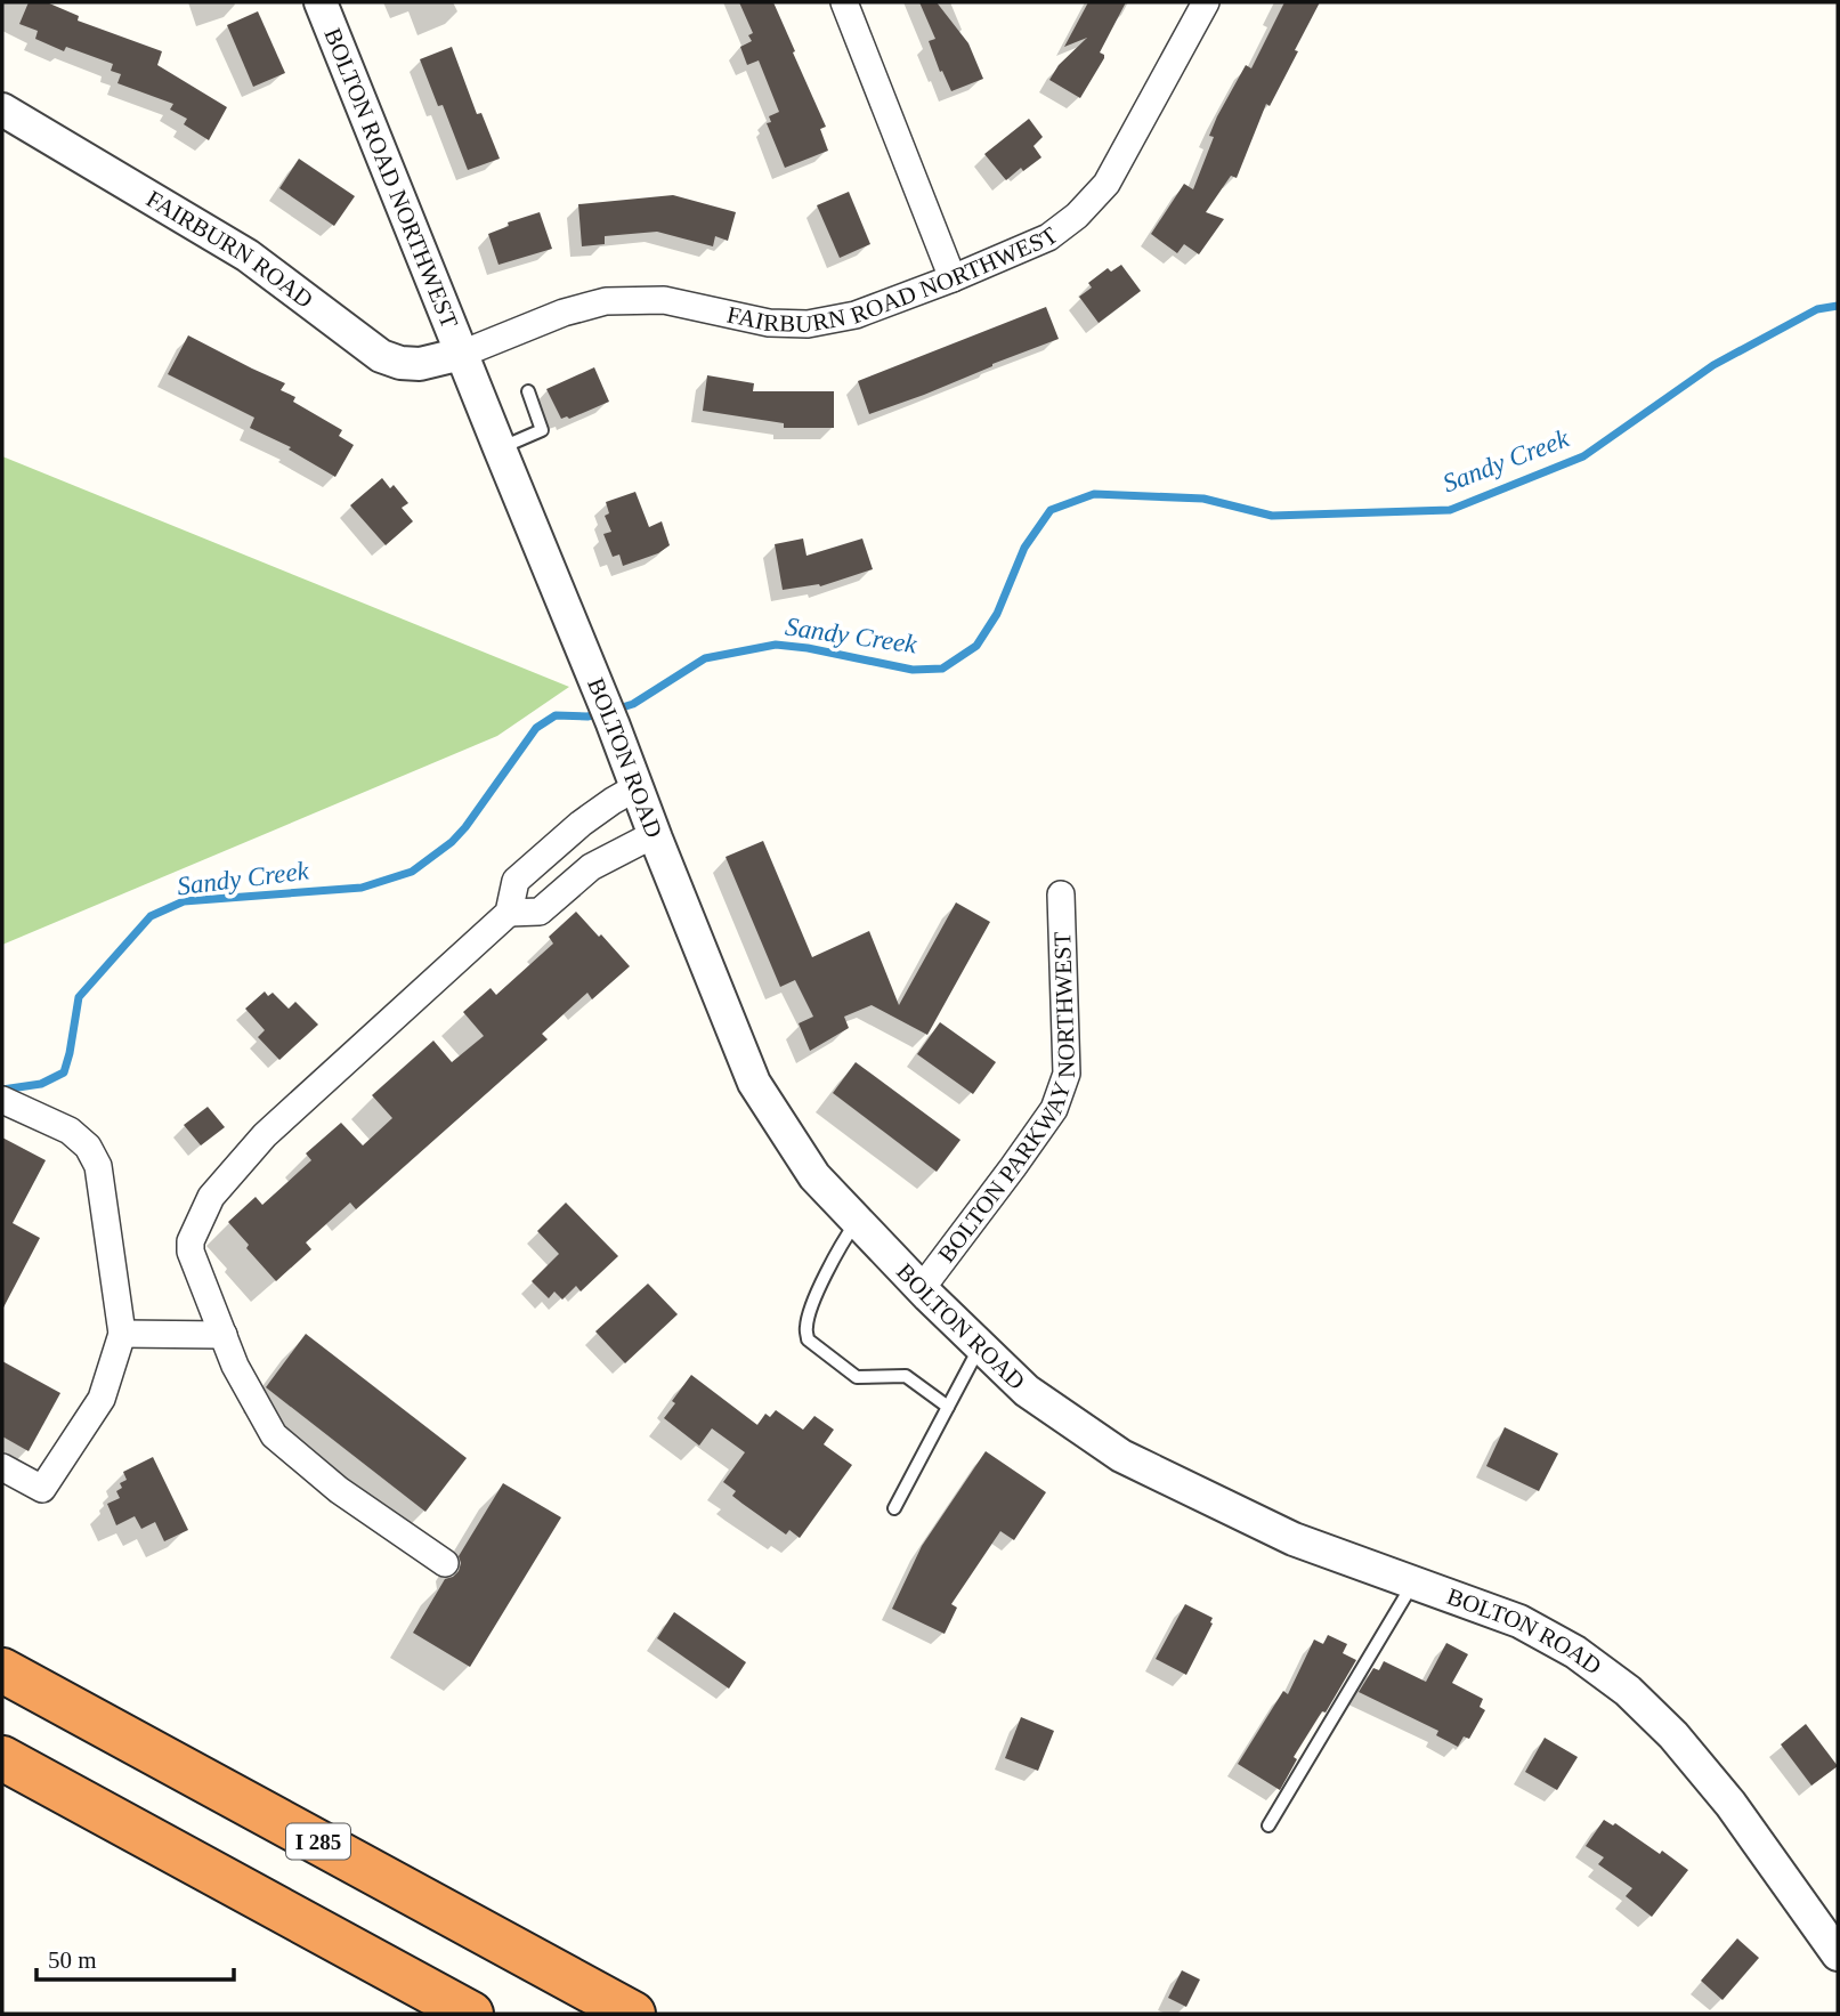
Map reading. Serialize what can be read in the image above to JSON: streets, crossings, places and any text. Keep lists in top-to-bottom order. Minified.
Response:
{"streets":{"highway":["I 285"],"street":["BOLTON ROAD NORTHWEST","FAIRBURN ROAD","FAIRBURN ROAD NORTHWEST","BOLTON ROAD","BOLTON PARKWAY NORTHWEST"]},"crossings":[["BOLTON ROAD NORTHWEST","FAIRBURN ROAD"],["BOLTON ROAD NORTHWEST","FAIRBURN ROAD NORTHWEST"],["BOLTON ROAD NORTHWEST","BOLTON ROAD"],["FAIRBURN ROAD","FAIRBURN ROAD NORTHWEST"],["FAIRBURN ROAD","BOLTON ROAD"],["FAIRBURN ROAD NORTHWEST","BOLTON ROAD"],["BOLTON ROAD","BOLTON PARKWAY NORTHWEST"]],"water":["Sandy Creek"],"scale_bar":"50 m"}
